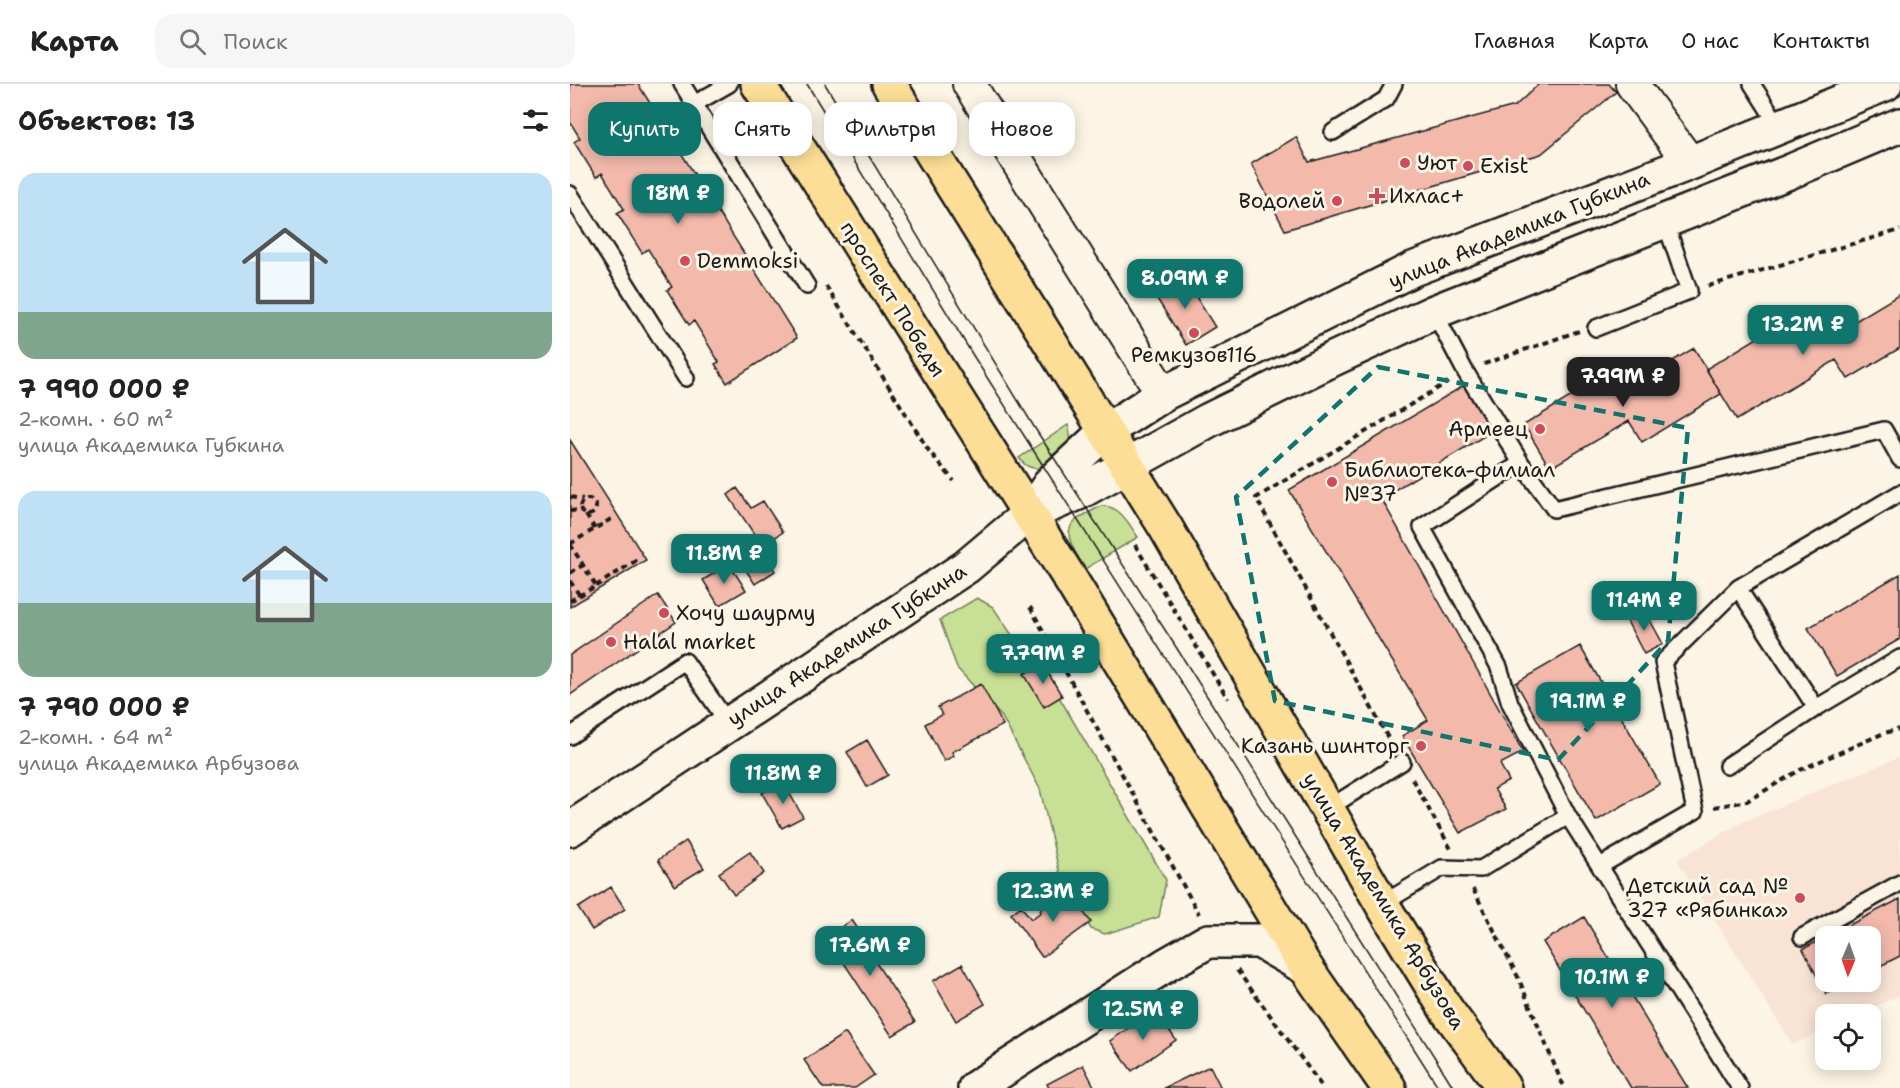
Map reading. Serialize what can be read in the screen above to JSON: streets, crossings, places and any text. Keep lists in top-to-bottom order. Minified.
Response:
{"streets":{"main road":["проспект Победы","улица Академика Арбузова"],"street":["улица Академика Губкина"]},"crossings":[["улица Академика Губкина","проспект Победы"],["улица Академика Губкина","улица Академика Арбузова"]],"places":{"other":["Уют","Exist","Водолей","Demmoksi","Ремкузов116","Армеец","Библиотека-филиал №37","Хочу шаурму","Halal market","Казань шинторг","Детский сад № 327 «Рябинка»"],"health":["Ихлас+"]},"north":"bottom","page":{"header":"Карта","search":"Поиск","nav":["Главная","Карта","О нас","Контакты"],"heading":"Объектов: 13","chip":["Купить","Снять","Фильтры","Новое"],"list":[{"name":"7 990 000 ₽","note":"2-комн. · 60 m² · улица Академика Губкина"},{"name":"7 790 000 ₽","note":"2-комн. · 64 m² · улица Академика Арбузова"}],"price":["18M ₽","8.09M ₽","13.2M ₽","7.99M ₽","11.8M ₽","11.4M ₽","7.79M ₽","19.1M ₽","11.8M ₽","12.3M ₽","17.6M ₽","10.1M ₽","12.5M ₽"]}}
